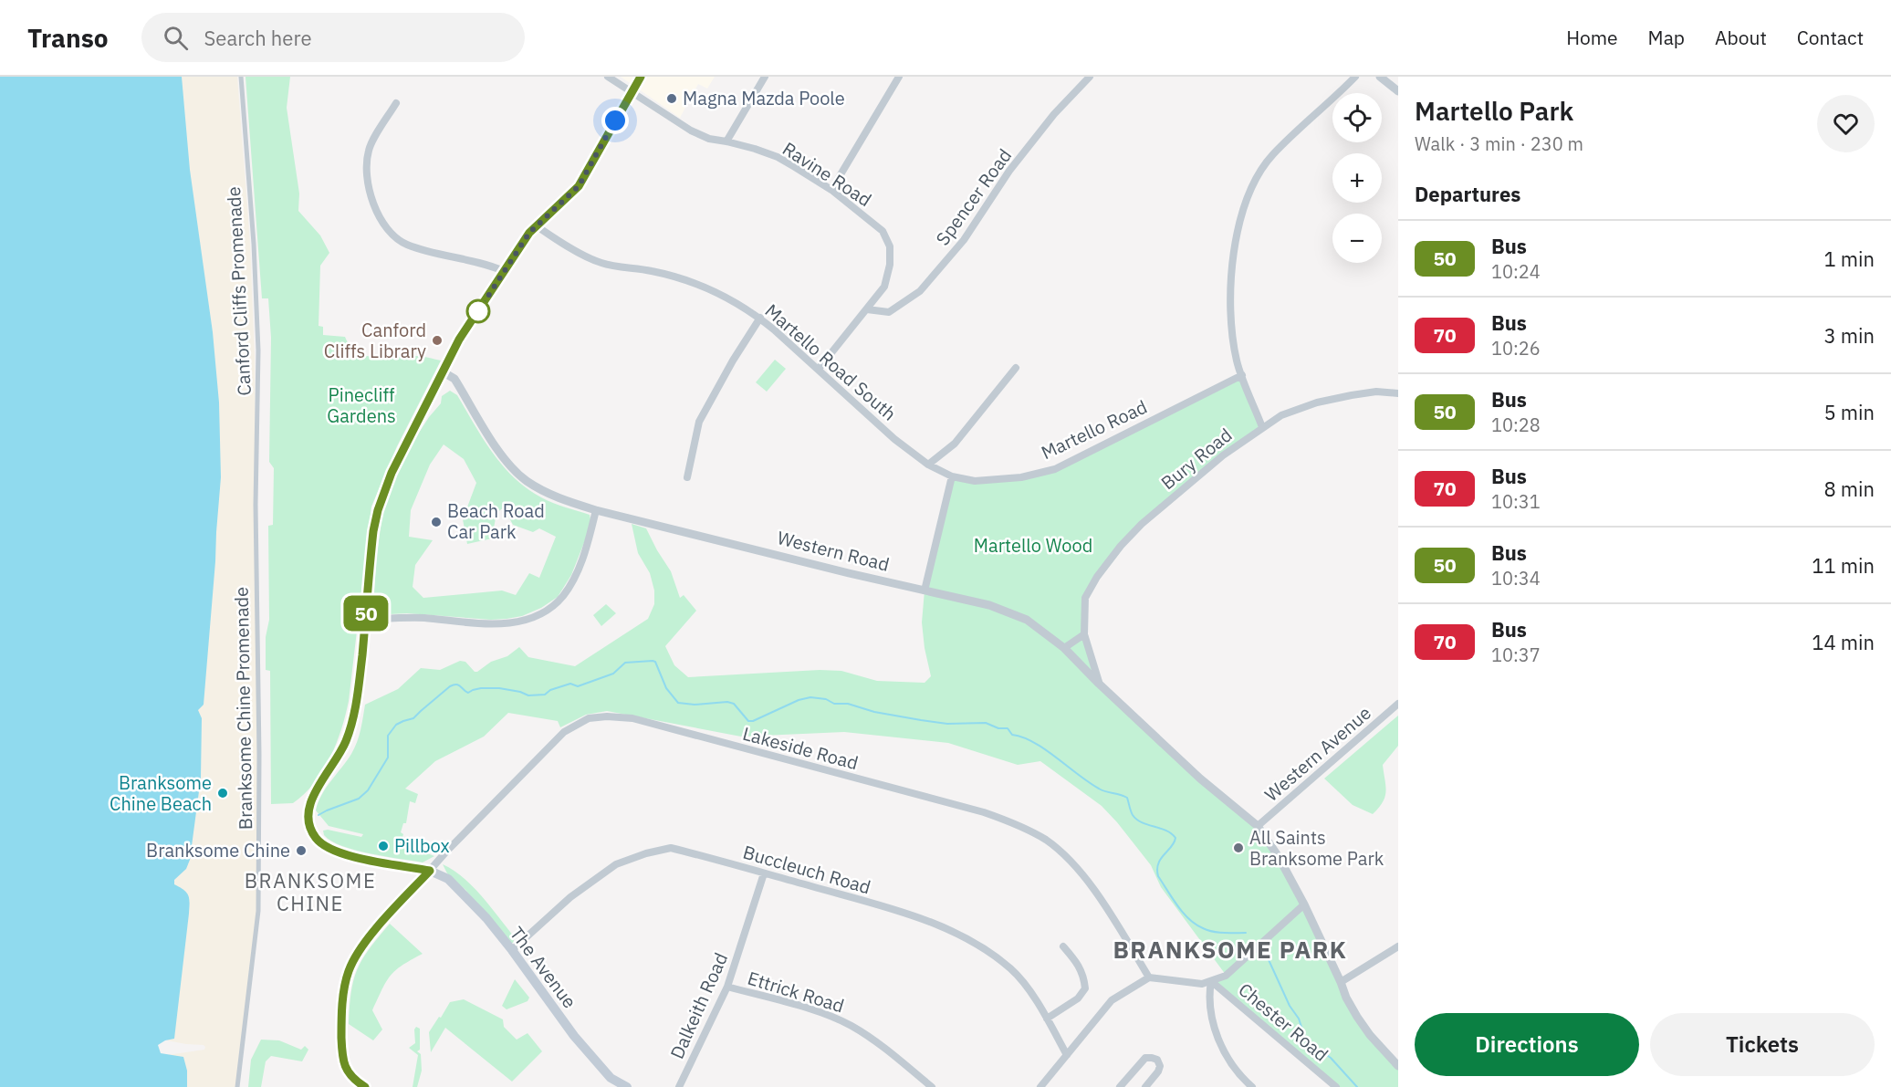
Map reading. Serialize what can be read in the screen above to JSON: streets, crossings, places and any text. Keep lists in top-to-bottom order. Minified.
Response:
{"streets":{"main road":["The Avenue"],"street":["Ravine Road","Spencer Road","Canford Cliffs Promenade","Martello Road South","Martello Road","Bury Road","Western Road","Branksome Chine Promenade","Lakeside Road","Western Avenue","Buccleuch Road","Ettrick Road","Dalkeith Road","Chester Road"]},"crossings":[["Ravine Road","Spencer Road"],["Ravine Road","Martello Road South"],["Canford Cliffs Promenade","Branksome Chine Promenade"],["Martello Road South","Martello Road"],["Bury Road","Western Road"],["Western Road","Western Avenue"],["Western Road","The Avenue"],["Lakeside Road","The Avenue"],["Buccleuch Road","The Avenue"],["Buccleuch Road","Dalkeith Road"],["Ettrick Road","Dalkeith Road"]],"districts":["BRANKSOME CHINE","BRANKSOME PARK"],"parks":["Pinecliff Gardens","Martello Wood"],"places":["Magna Mazda Poole","Canford Cliffs Library","Beach Road Car Park","Branksome Chine Beach","Pillbox","All Saints Branksome Park","Branksome Chine"],"lines":["bus line 50"],"page":{"header":"Transo","search":"Search here","nav":["Home","Map","About","Contact"],"on_map":"50","heading":[["Martello Park","Walk · 3 min · 230 m"],"Departures"],"map_buttons":["+","−"],"list":[{"mark":"50","name":"Bus","note":"10:24","value":"1 min"},{"mark":"70","name":"Bus","note":"10:26","value":"3 min"},{"mark":"50","name":"Bus","note":"10:28","value":"5 min"},{"mark":"70","name":"Bus","note":"10:31","value":"8 min"},{"mark":"50","name":"Bus","note":"10:34","value":"11 min"},{"mark":"70","name":"Bus","note":"10:37","value":"14 min"}],"buttons":["Directions","Tickets"]}}
